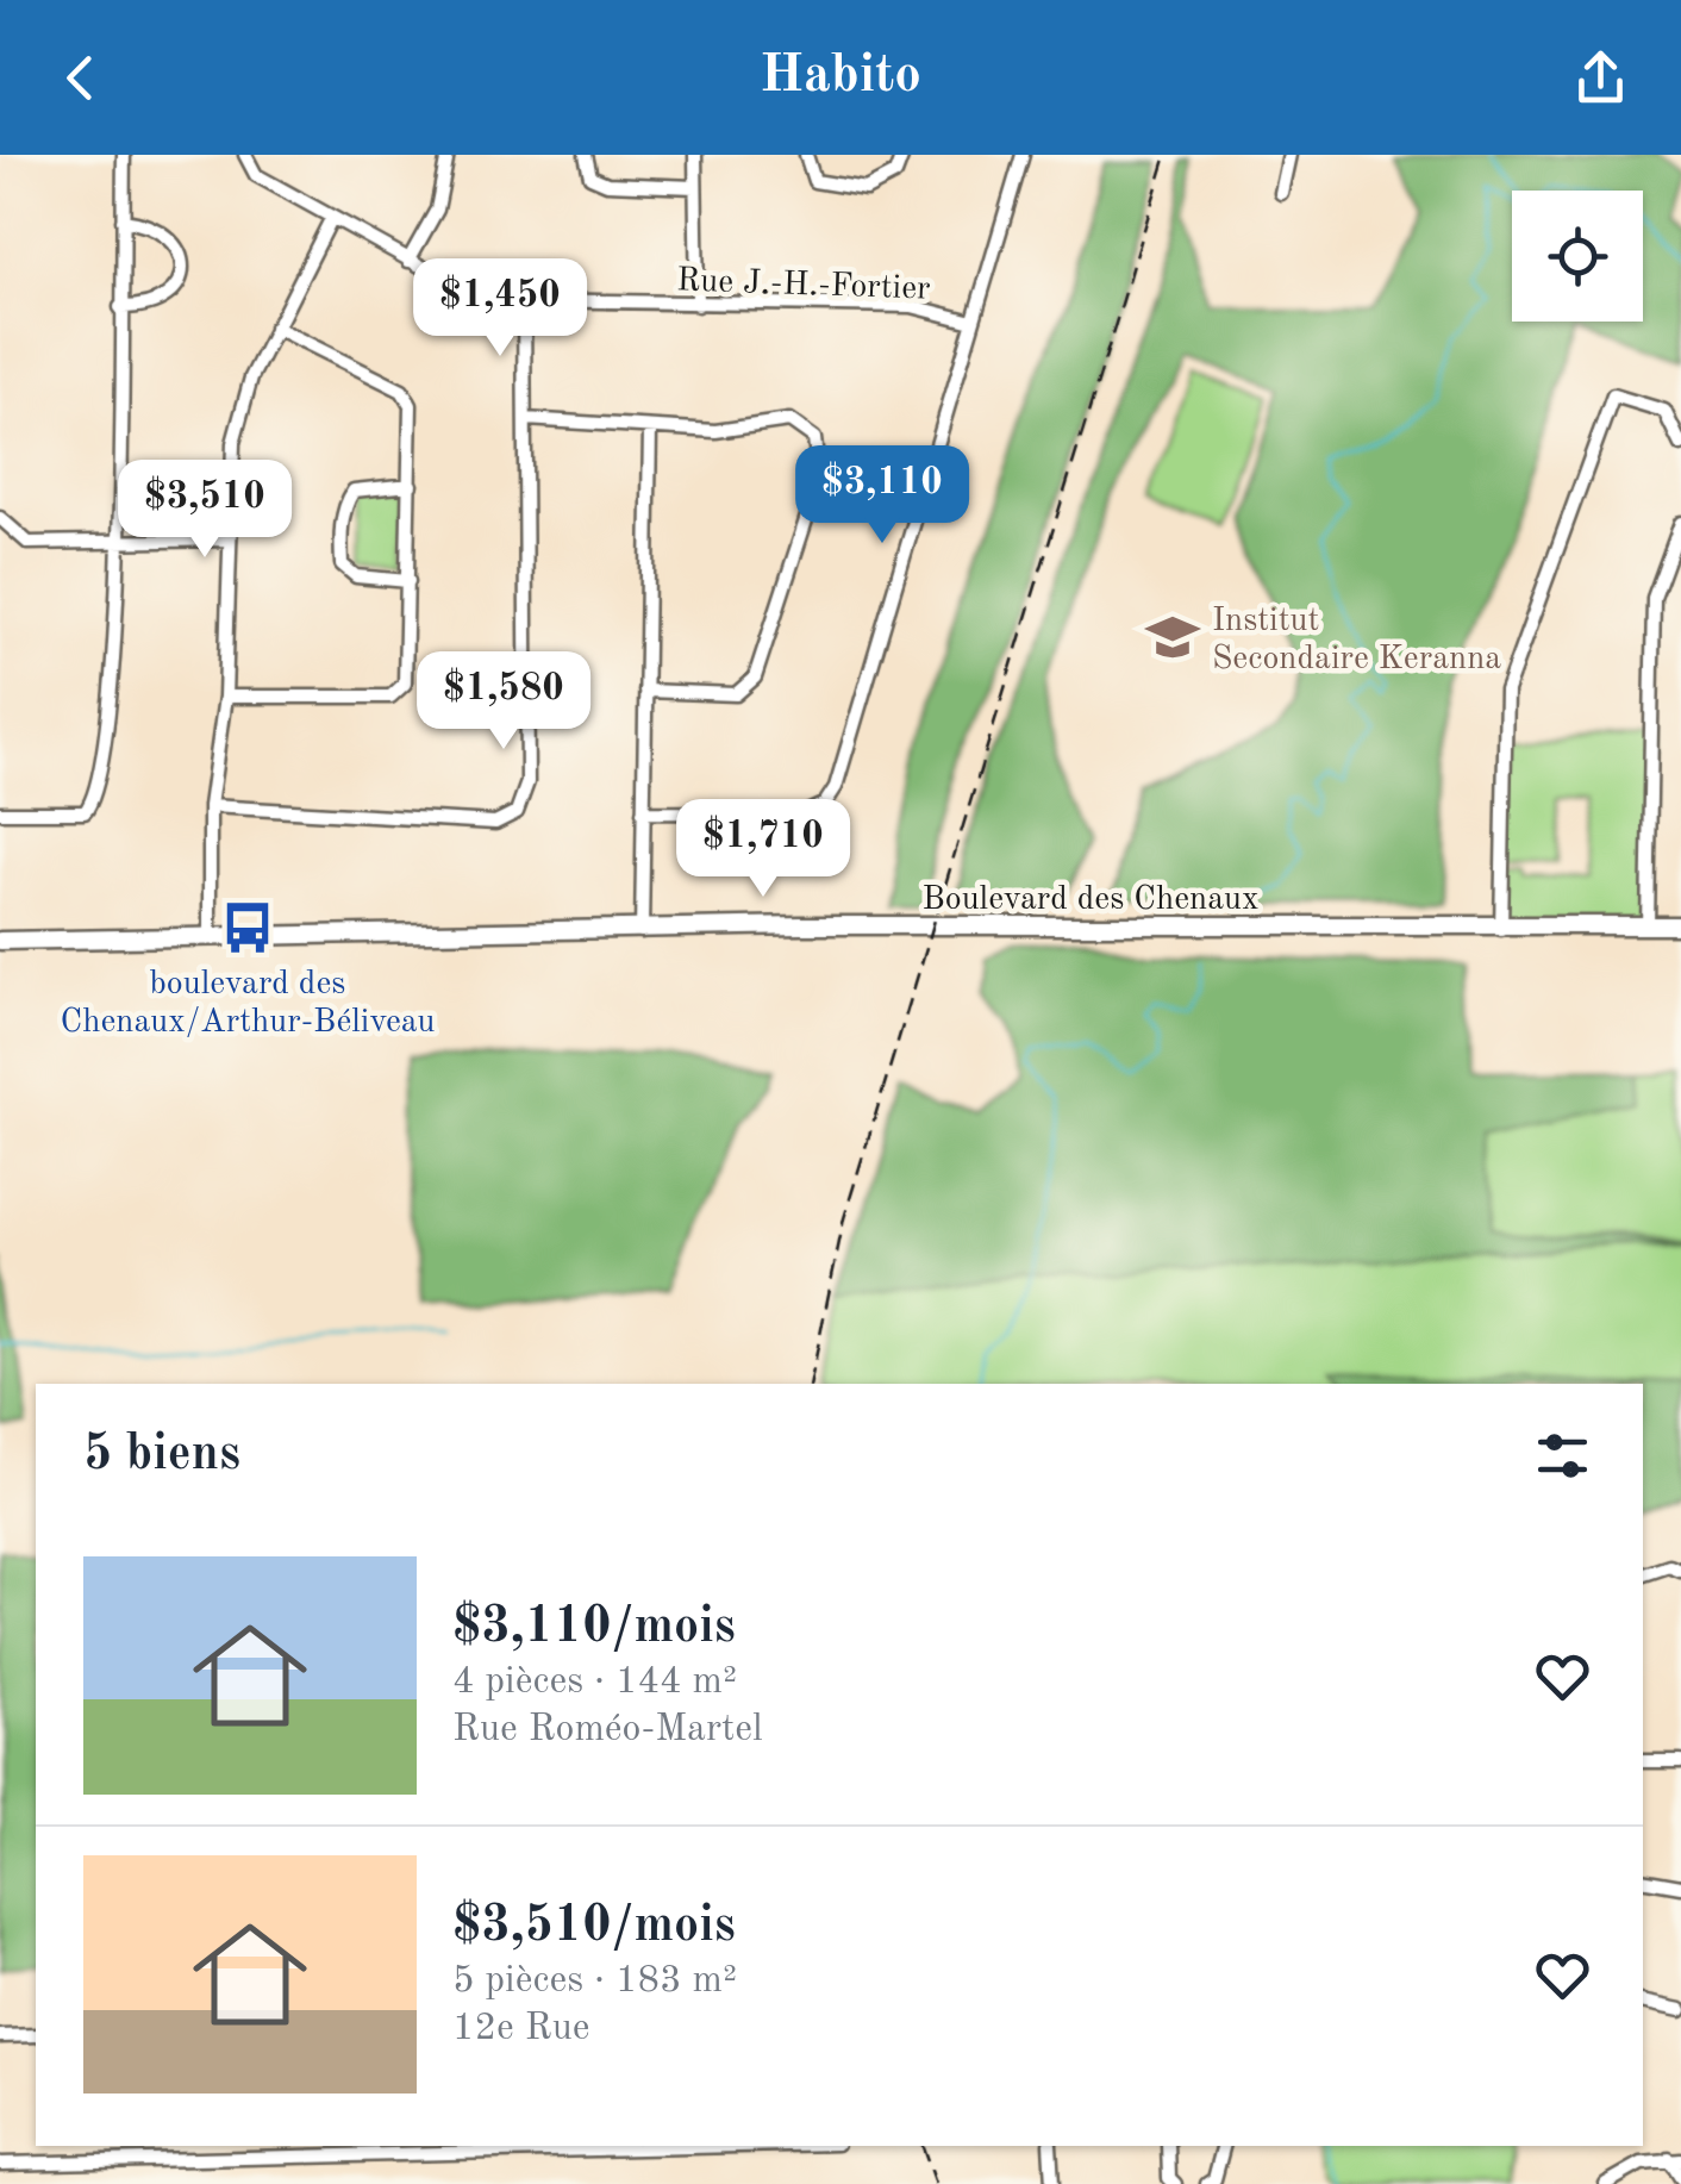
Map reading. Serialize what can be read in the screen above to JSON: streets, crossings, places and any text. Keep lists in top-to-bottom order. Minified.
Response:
{"streets":{"main road":["Boulevard des Chenaux"],"street":["Rue J.-H.-Fortier"]},"places":{"school or university":["Institut Secondaire Keranna"],"bus stop":["boulevard des Chenaux/Arthur-Béliveau"]},"page":{"header":"Habito","price":["$1,450","$3,110","$3,510","$1,580","$1,710"],"heading":"5 biens","list":[{"name":"$3,110/mois","note":"4 pièces · 144 m² · Rue Roméo-Martel"},{"name":"$3,510/mois","note":"5 pièces · 183 m² · 12e Rue"}]}}
